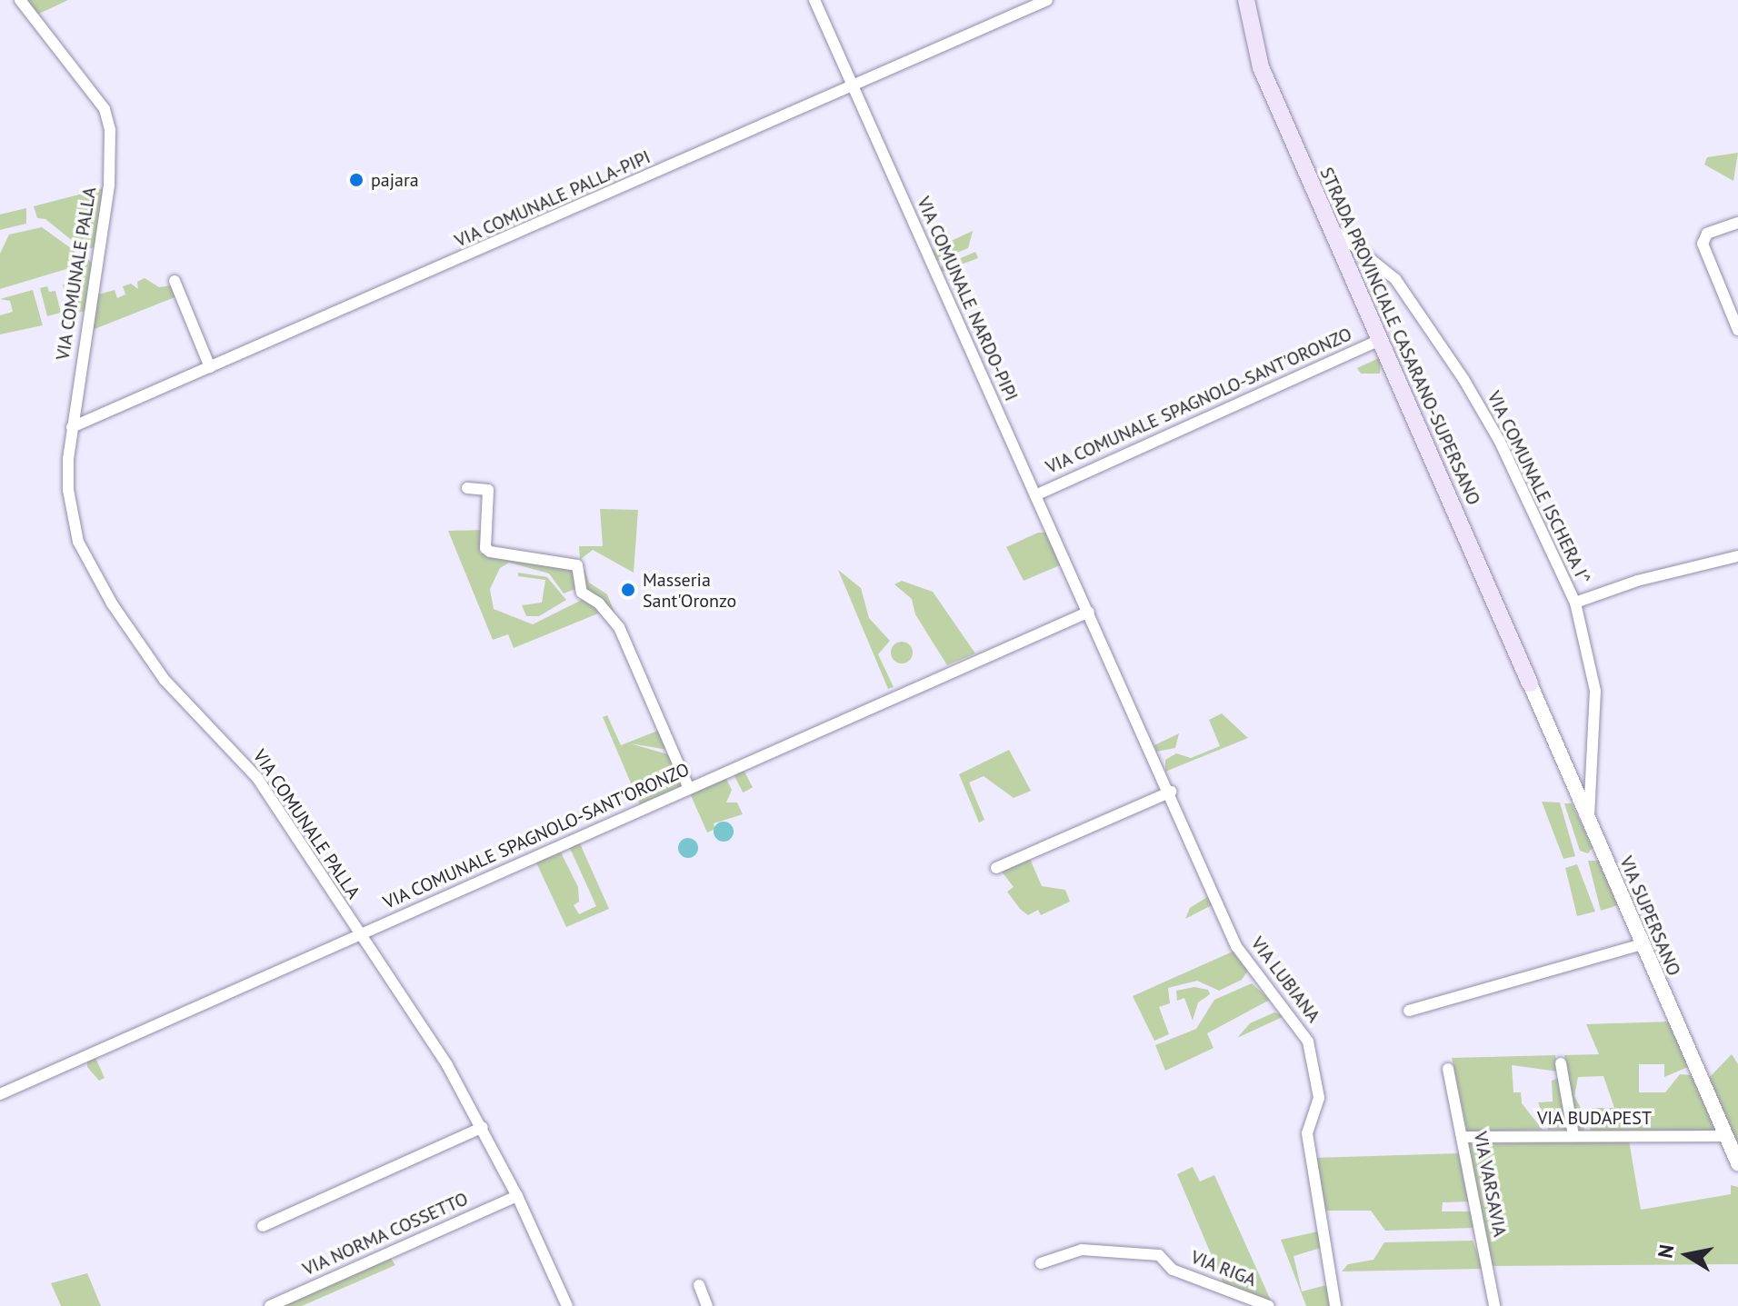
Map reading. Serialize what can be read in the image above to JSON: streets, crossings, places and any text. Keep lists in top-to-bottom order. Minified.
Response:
{"streets":{"main road":["STRADA PROVINCIALE CASARANO-SUPERSANO"],"street":["VIA COMUNALE PALLA-PIPI","VIA COMUNALE PALLA","VIA COMUNALE NARDO-PIPI","VIA COMUNALE SPAGNOLO-SANT'ORONZO","VIA COMUNALE ISCHERA I^","VIA SUPERSANO","VIA LUBIANA","VIA BUDAPEST","VIA VARSAVIA","VIA NORMA COSSETTO","VIA RIGA"]},"crossings":[["VIA COMUNALE PALLA-PIPI","VIA COMUNALE PALLA"],["VIA COMUNALE PALLA-PIPI","VIA COMUNALE NARDO-PIPI"],["VIA COMUNALE PALLA","VIA COMUNALE SPAGNOLO-SANT'ORONZO"],["VIA COMUNALE PALLA","VIA NORMA COSSETTO"],["VIA COMUNALE NARDO-PIPI","VIA COMUNALE SPAGNOLO-SANT'ORONZO"],["VIA COMUNALE NARDO-PIPI","VIA LUBIANA"],["STRADA PROVINCIALE CASARANO-SUPERSANO","VIA COMUNALE SPAGNOLO-SANT'ORONZO"],["STRADA PROVINCIALE CASARANO-SUPERSANO","VIA COMUNALE ISCHERA I^"],["STRADA PROVINCIALE CASARANO-SUPERSANO","VIA SUPERSANO"],["VIA COMUNALE SPAGNOLO-SANT'ORONZO","VIA LUBIANA"],["VIA COMUNALE ISCHERA I^","VIA SUPERSANO"],["VIA SUPERSANO","VIA BUDAPEST"],["VIA BUDAPEST","VIA VARSAVIA"]],"places":["pajara","Masseria Sant'Oronzo"],"north":"left"}
